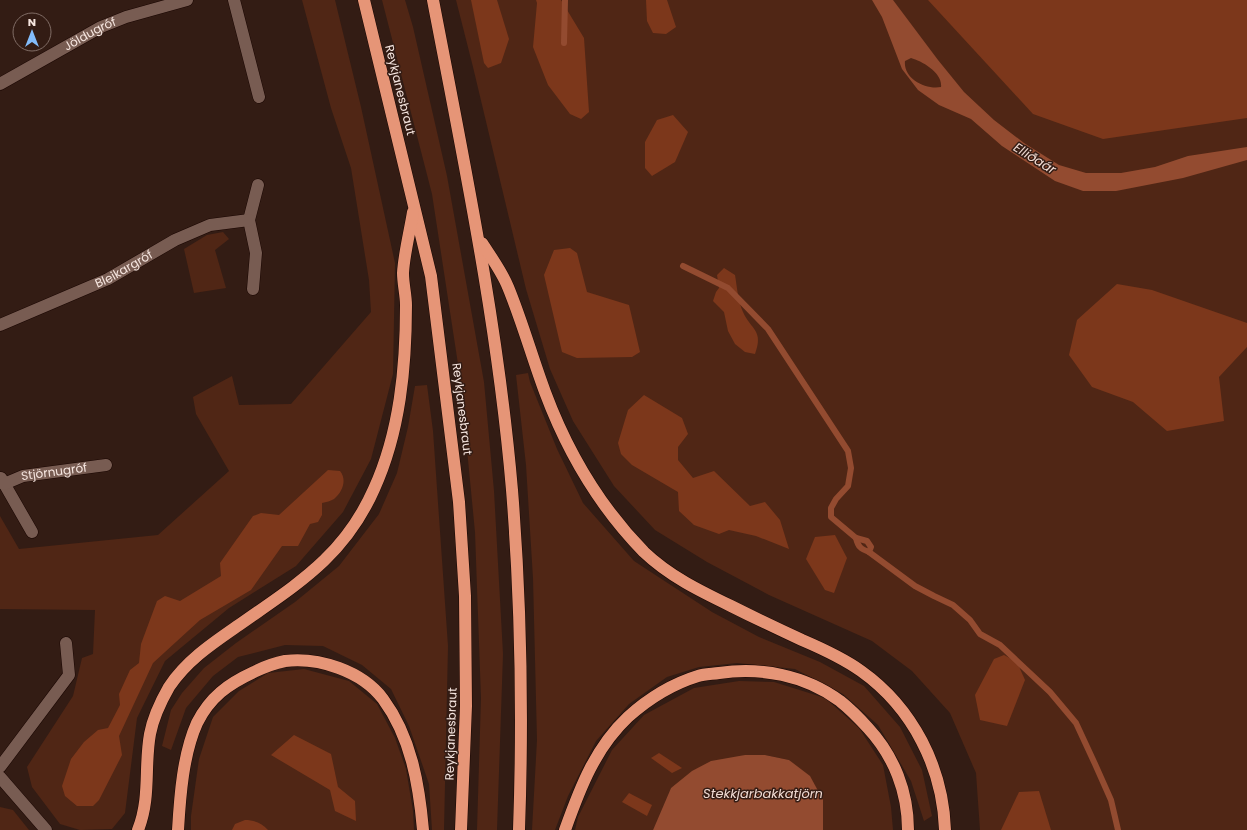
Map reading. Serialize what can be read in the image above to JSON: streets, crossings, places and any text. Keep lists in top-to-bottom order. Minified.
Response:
{"streets":{"highway":["Reykjanesbraut"],"street":["Jöldugróf","Bleikargróf","Stjörnugróf"]},"water":["Elliðaár","Stekkjarbakkatjörn"],"north":"top"}
